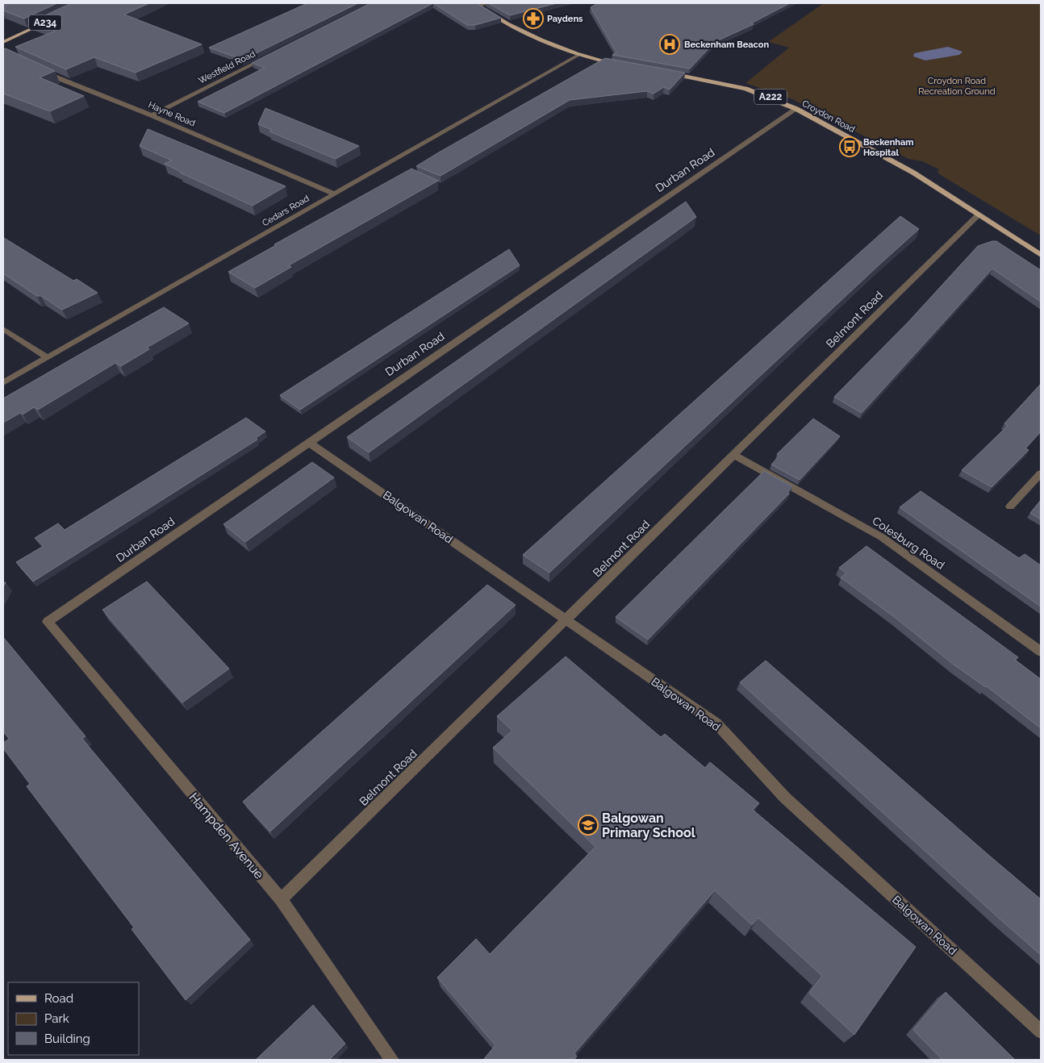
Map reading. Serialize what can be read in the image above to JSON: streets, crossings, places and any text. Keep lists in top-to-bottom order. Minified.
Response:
{"streets":{"main road":["A234","A222","Croydon Road"],"street":["Westfield Road","Hayne Road","Durban Road","Cedars Road","Belmont Road","Balgowan Road","Colesburg Road","Hampden Avenue"]},"crossings":[["Westfield Road","Hayne Road"],["Hayne Road","Cedars Road"],["Croydon Road","Durban Road"],["Croydon Road","Belmont Road"],["Durban Road","Balgowan Road"],["Durban Road","Hampden Avenue"],["Belmont Road","Balgowan Road"],["Belmont Road","Colesburg Road"],["Belmont Road","Hampden Avenue"]],"parks":["Croydon Road Recreation Ground"],"places":{"pharmacy":["Paydens"],"hospital":["Beckenham Beacon"],"bus stop":["Beckenham Hospital"],"school or university":["Balgowan Primary School"]},"legend":["Road","Park","Building"]}
